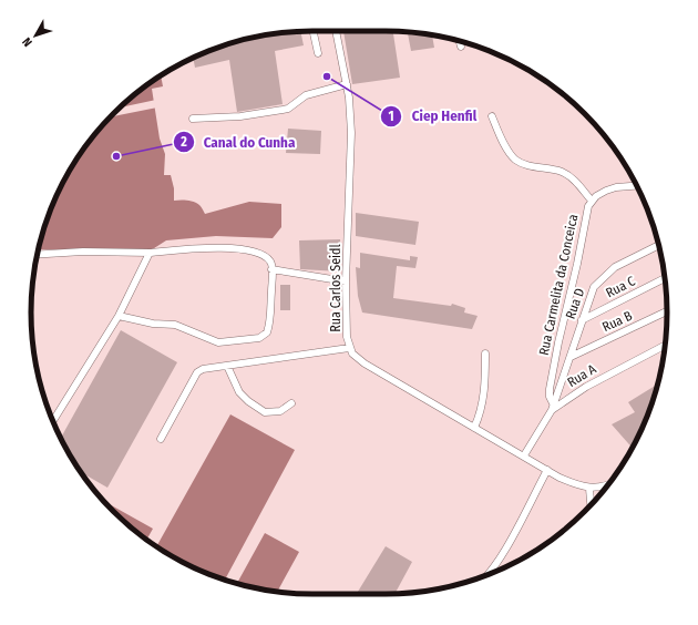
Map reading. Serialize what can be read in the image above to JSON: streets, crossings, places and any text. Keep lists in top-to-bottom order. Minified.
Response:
{"streets":{"street":["Rua Carmelita da Conceica","Rua C","Rua Carlos Seidl","Rua D","Rua B","Rua A"]},"crossings":[["Rua Carmelita da Conceica","Rua D"],["Rua Carmelita da Conceica","Rua A"],["Rua C","Rua D"],["Rua Carlos Seidl","Rua A"],["Rua D","Rua B"],["Rua D","Rua A"]],"places":["Ciep Henfil","Canal do Cunha"],"north":"bottom left"}
